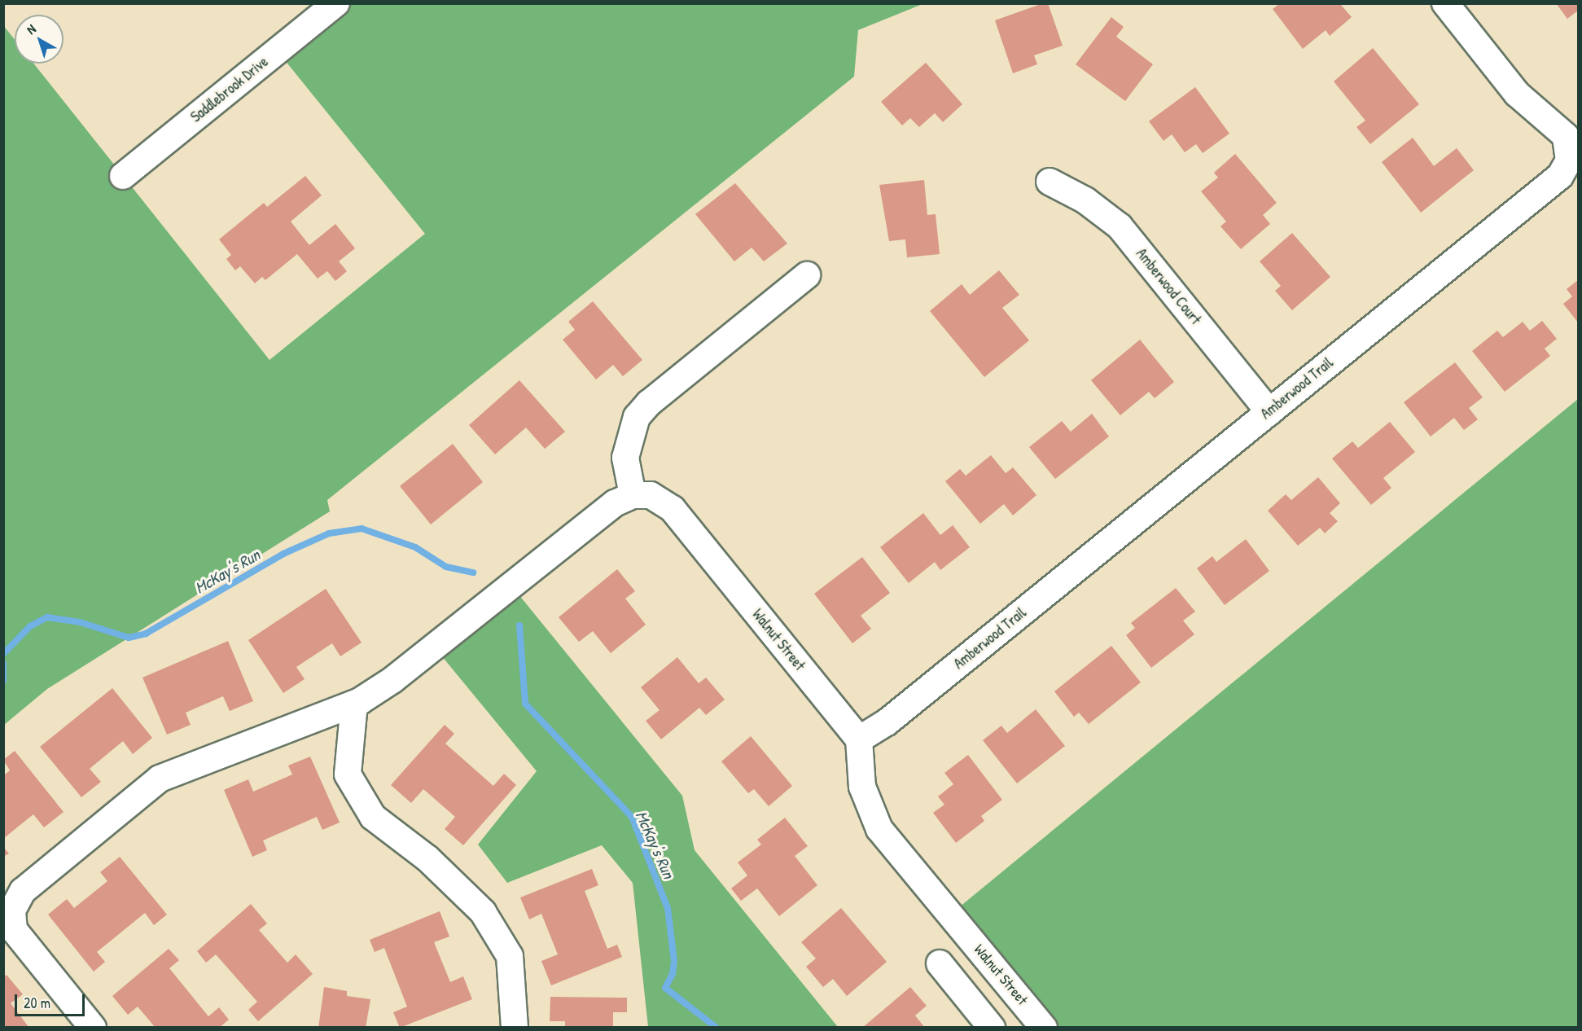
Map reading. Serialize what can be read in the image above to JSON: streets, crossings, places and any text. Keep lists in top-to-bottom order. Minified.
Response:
{"streets":{"street":["Saddlebrook Drive","Amberwood Court","Amberwood Trail","Walnut Street"]},"crossings":[["Amberwood Court","Amberwood Trail"],["Amberwood Trail","Walnut Street"]],"water":["McKay's Run"],"scale_bar":"20 m","north":"top left"}
